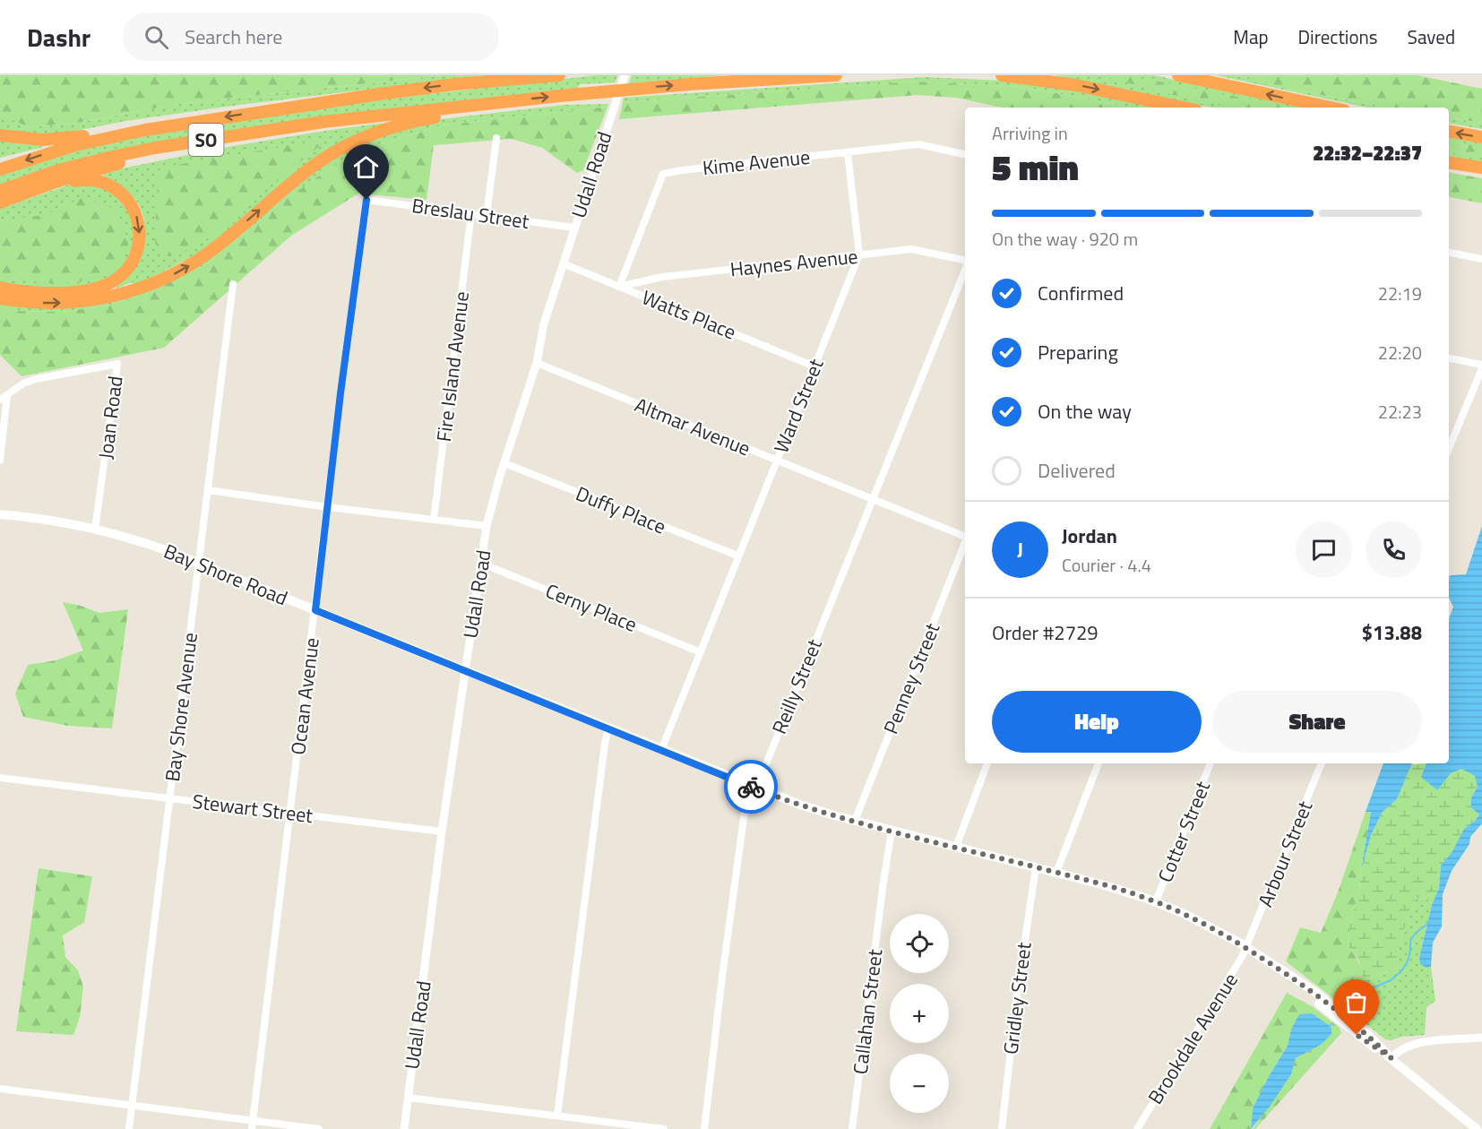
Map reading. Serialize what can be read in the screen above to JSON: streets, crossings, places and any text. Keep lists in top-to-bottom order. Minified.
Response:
{"streets":{"highway":["SO"],"main road":["Bay Shore Road"],"street":["Kime Avenue","Udall Road","Breslau Street","Haynes Avenue","Watts Place","Fire Island Avenue","Ward Street","Joan Road","Altmar Avenue","Duffy Place","Cerny Place","Penney Street","Reilly Street","Ocean Avenue","Bay Shore Avenue","Stewart Street","Cotter Street","Arbour Street","Gridley Street","Callahan Street","Brookdale Avenue"]},"crossings":[["Kime Avenue","Haynes Avenue"],["Kime Avenue","Watts Place"],["Kime Avenue","Ward Street"],["Udall Road","Breslau Street"],["Udall Road","Watts Place"],["Udall Road","Altmar Avenue"],["Udall Road","Duffy Place"],["Udall Road","Bay Shore Road"],["Udall Road","Cerny Place"],["Udall Road","Stewart Street"],["Breslau Street","Fire Island Avenue"],["Breslau Street","Ocean Avenue"],["Haynes Avenue","Watts Place"],["Haynes Avenue","Ward Street"],["Watts Place","Ward Street"],["Ward Street","Altmar Avenue"],["Ward Street","Duffy Place"],["Ward Street","Bay Shore Road"],["Ward Street","Cerny Place"],["Joan Road","Bay Shore Road"],["Altmar Avenue","Reilly Street"],["Bay Shore Road","Penney Street"],["Bay Shore Road","Reilly Street"],["Bay Shore Road","Ocean Avenue"],["Bay Shore Road","Bay Shore Avenue"],["Bay Shore Road","Cotter Street"],["Bay Shore Road","Arbour Street"],["Bay Shore Road","Gridley Street"],["Bay Shore Road","Callahan Street"],["Bay Shore Road","Brookdale Avenue"],["Ocean Avenue","Stewart Street"],["Bay Shore Avenue","Stewart Street"],["Arbour Street","Brookdale Avenue"]],"page":{"header":"Dashr","search":"Search here","nav":["Map","Directions","Saved"],"heading":["5 min","Arriving in","22:32–22:37"],"panel":["Jordan","Courier · 4.4","Order #2729","$13.88"],"bar":"On the way · 920 m","list":[["Confirmed","22:19"],["Preparing","22:20"],["On the way","22:23"],"Delivered"],"round":"J","buttons":["Help","Share"],"map_buttons":["+","−"]}}
